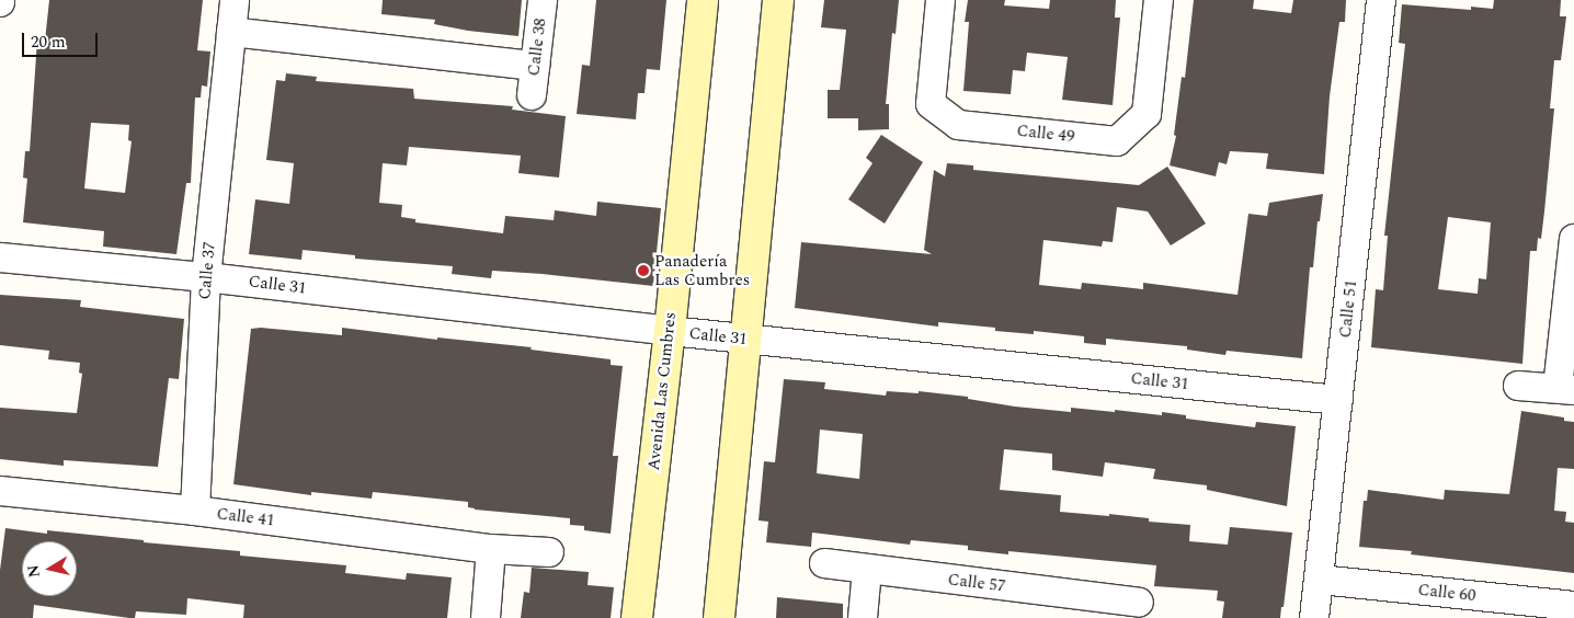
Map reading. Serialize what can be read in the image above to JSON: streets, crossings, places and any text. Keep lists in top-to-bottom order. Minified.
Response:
{"streets":{"street":["Calle 38","Calle 49","Calle 37","Calle 31","Calle 51","Avenida Las Cumbres","Calle 41","Calle 57","Calle 60"]},"crossings":[["Calle 37","Calle 31"],["Calle 37","Calle 41"],["Calle 31","Calle 51"],["Calle 31","Avenida Las Cumbres"],["Calle 51","Calle 60"]],"places":["Panadería Las Cumbres"],"scale_bar":"20 m","north":"left"}
